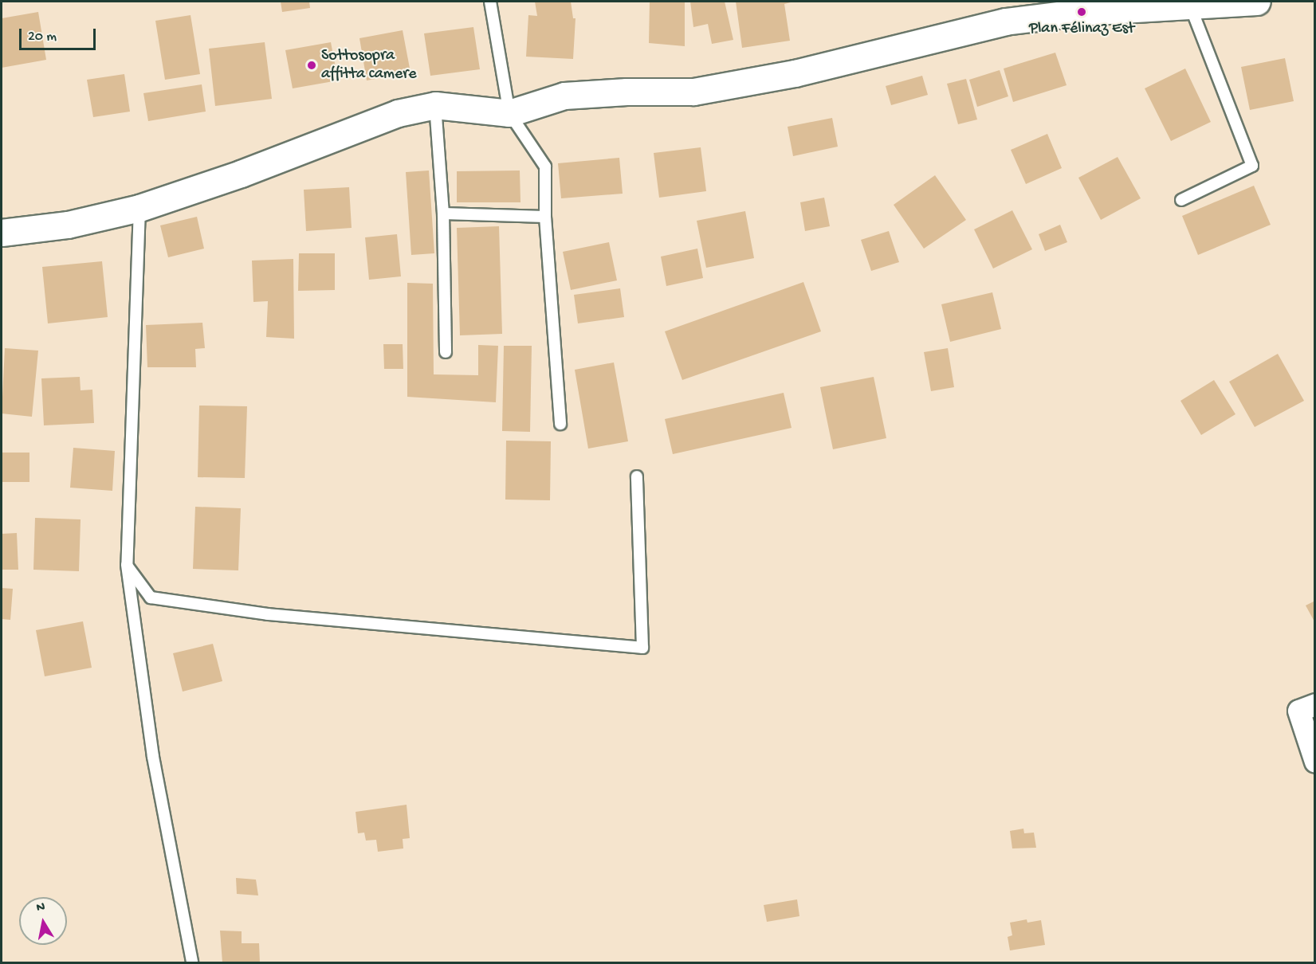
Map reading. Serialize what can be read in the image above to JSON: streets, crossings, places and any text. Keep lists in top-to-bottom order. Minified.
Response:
{"places":["Plan Félinaz Est","Sottosopra affitta camere"],"scale_bar":"20 m","north":"top"}
